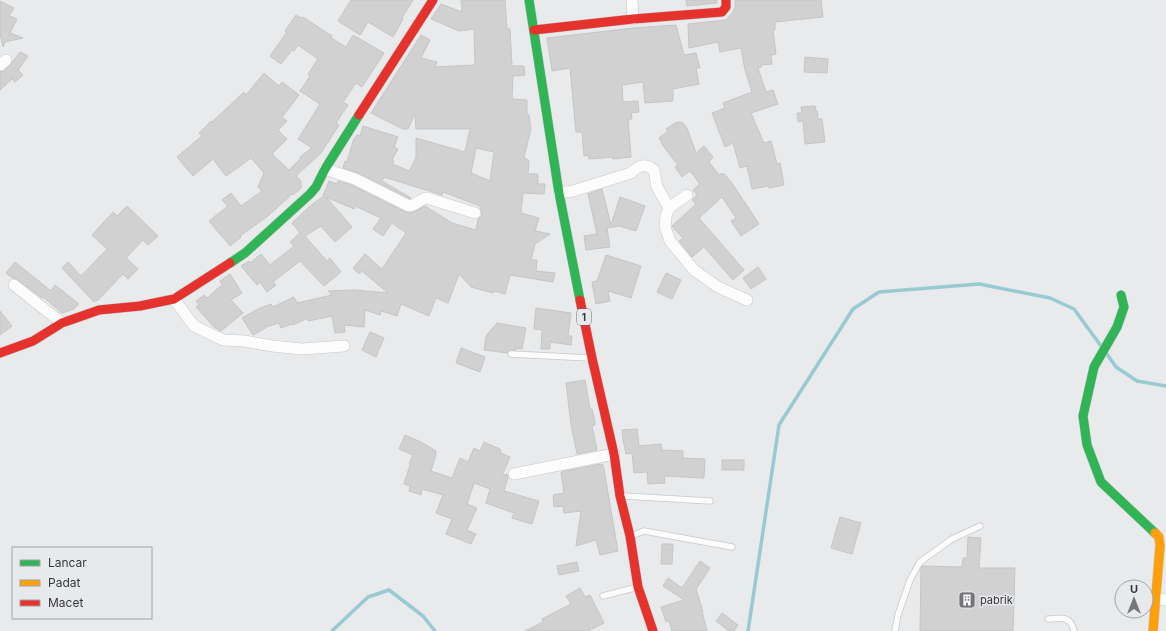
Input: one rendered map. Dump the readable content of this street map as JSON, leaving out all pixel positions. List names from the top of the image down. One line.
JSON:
{"streets":{"main road":["1"]},"places":{"building":["pabrik"]},"legend":["Lancar","Padat","Macet"],"north":"top"}
